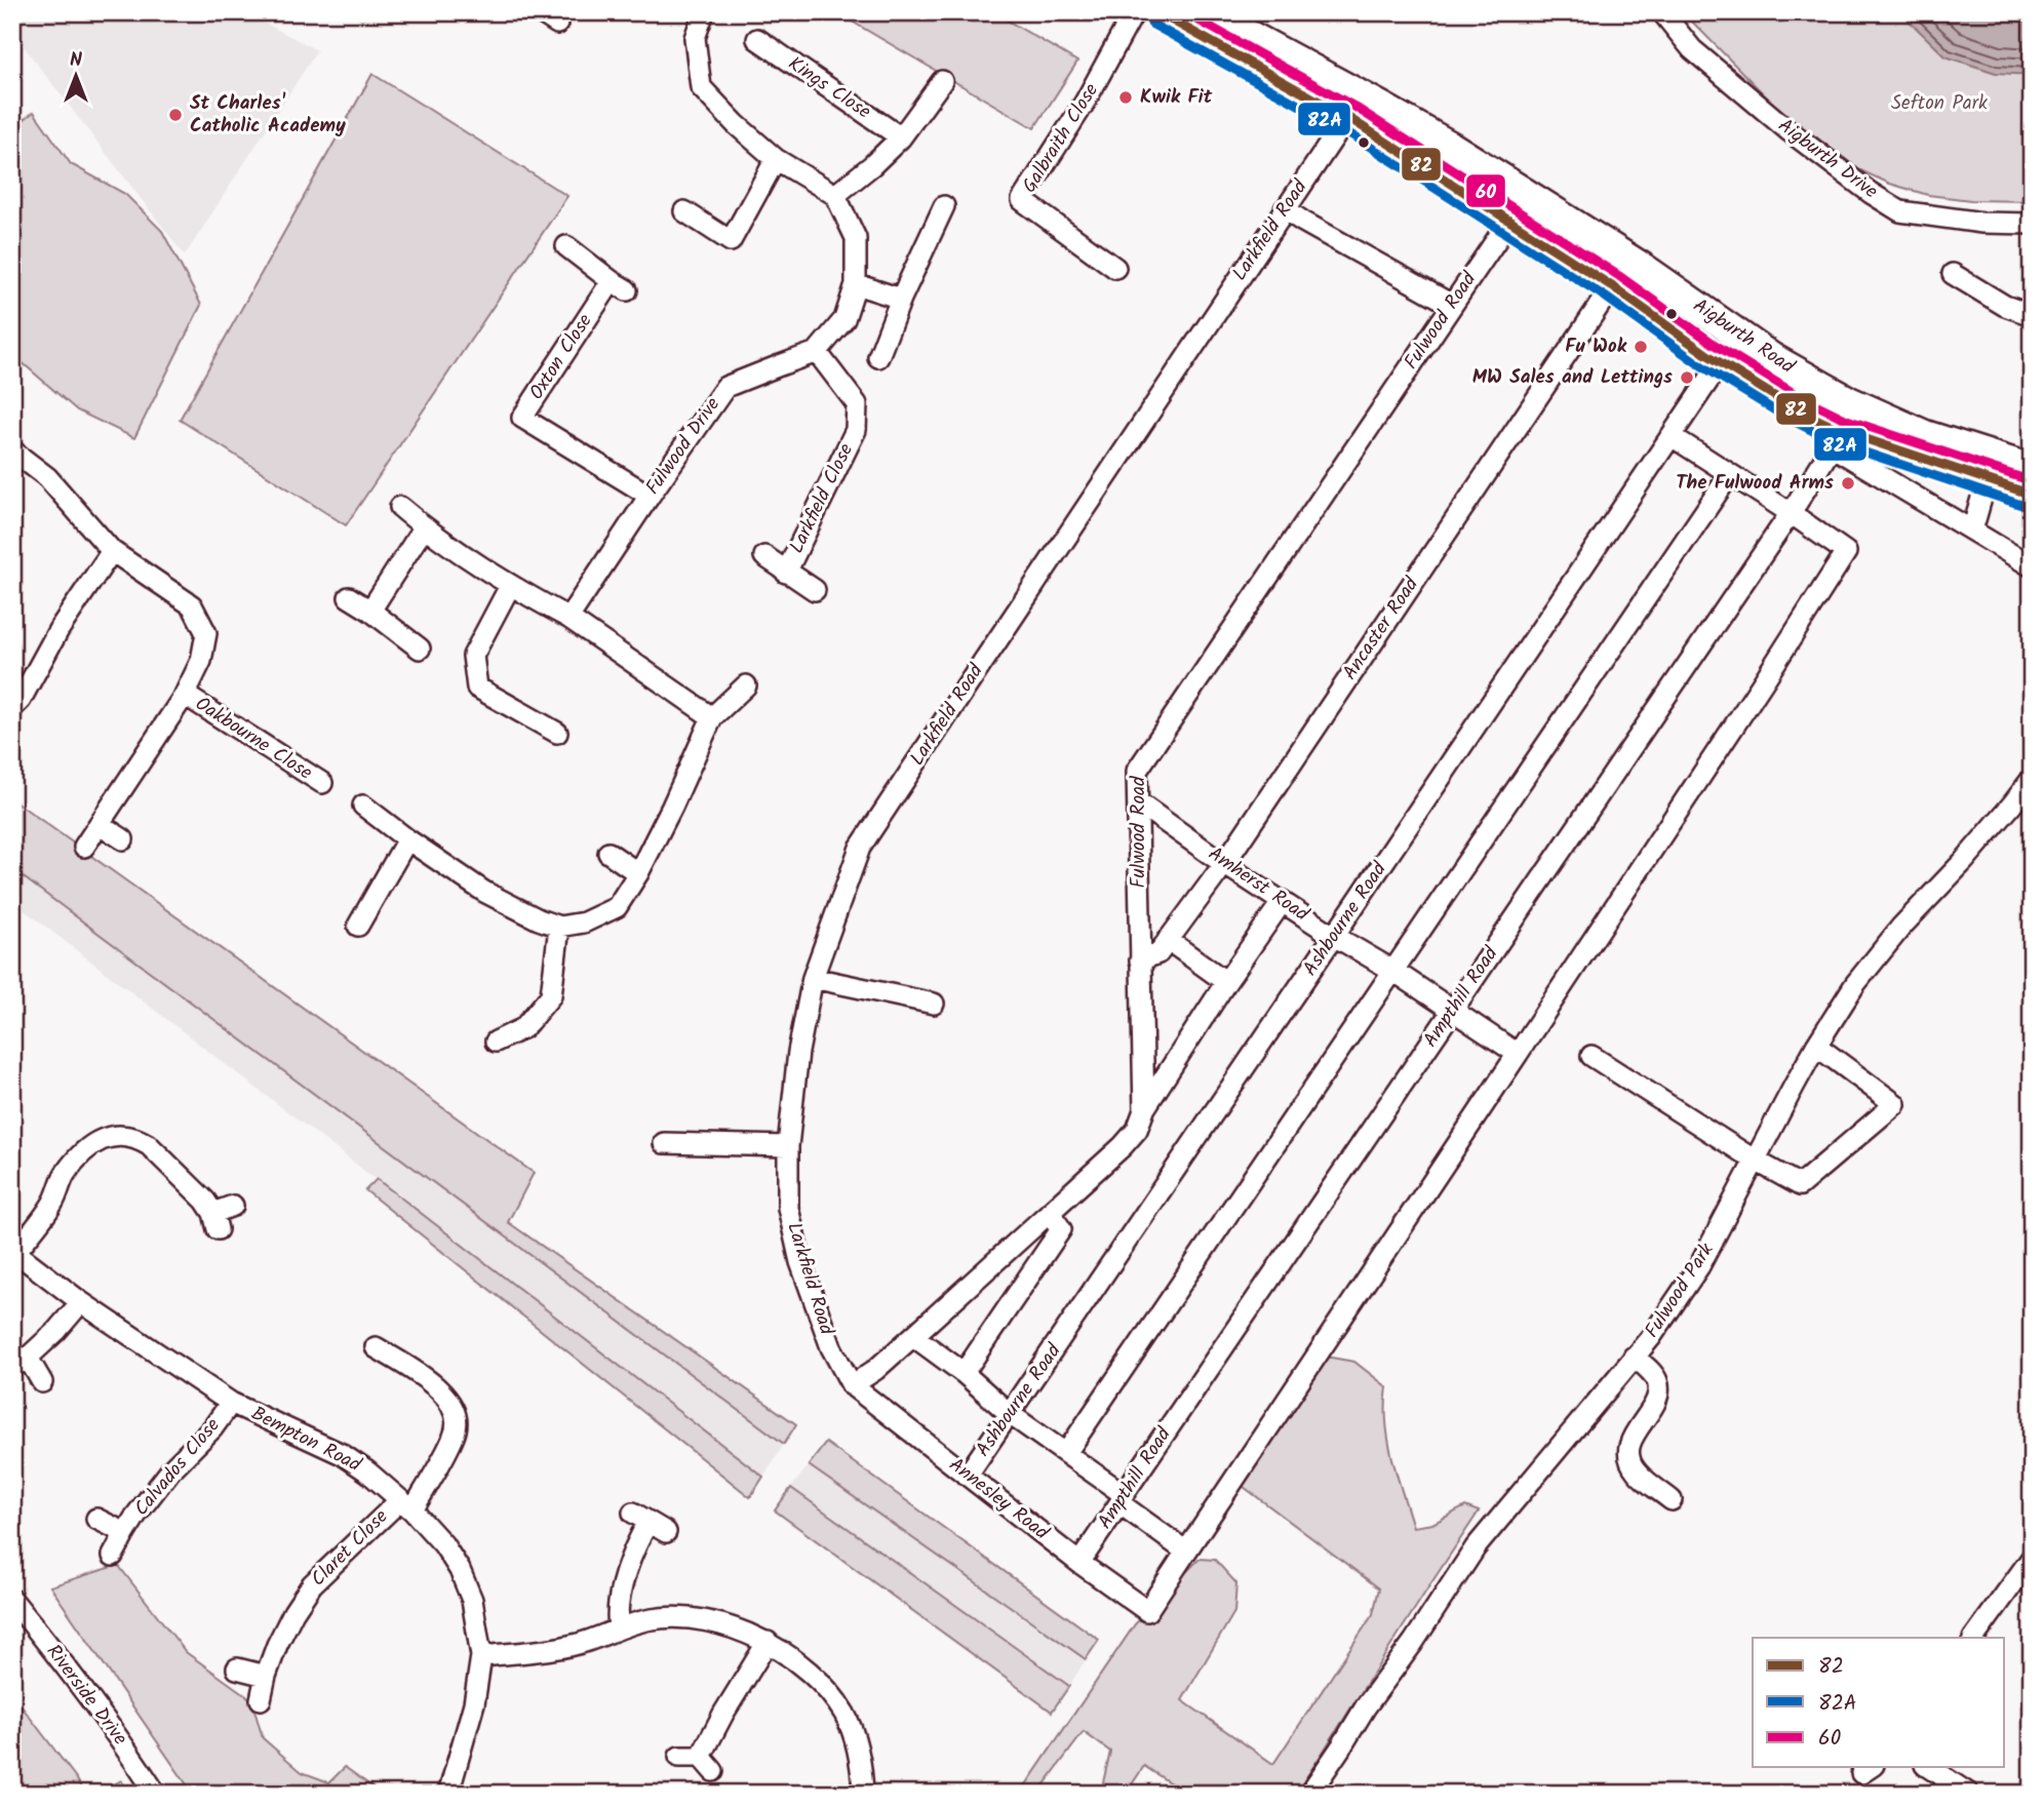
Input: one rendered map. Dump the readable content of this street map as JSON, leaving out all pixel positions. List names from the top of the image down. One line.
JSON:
{"streets":{"highway":["Aigburth Road"],"street":["Kings Close","Galbraith Close","Aigburth Drive","Larkfield Road","Fulwood Road","Oxton Close","Fulwood Drive","Larkfield Close","Ancaster Road","Oakbourne Close","Amherst Road","Ashbourne Road","Ampthill Road","Fulwood Park","Bempton Road","Calvados Close","Annesley Road","Claret Close","Riverside Drive"]},"crossings":[["Larkfield Road","Aigburth Road"],["Larkfield Road","Annesley Road"],["Fulwood Road","Aigburth Road"],["Fulwood Road","Ancaster Road"],["Fulwood Road","Amherst Road"],["Aigburth Road","Ancaster Road"],["Aigburth Road","Ashbourne Road"],["Aigburth Road","Ampthill Road"],["Oxton Close","Fulwood Drive"],["Fulwood Drive","Larkfield Close"],["Ancaster Road","Amherst Road"],["Amherst Road","Ashbourne Road"],["Amherst Road","Ampthill Road"],["Ashbourne Road","Annesley Road"],["Ampthill Road","Annesley Road"],["Bempton Road","Calvados Close"],["Bempton Road","Claret Close"]],"parks":["Sefton Park"],"places":["Kwik Fit","St Charles' Catholic Academy","Fu Wok","MW Sales and Lettings","The Fulwood Arms"],"lines":["transit line 82","transit line 60","transit line 82A"],"legend":["82","82A","60"],"north":"top"}
